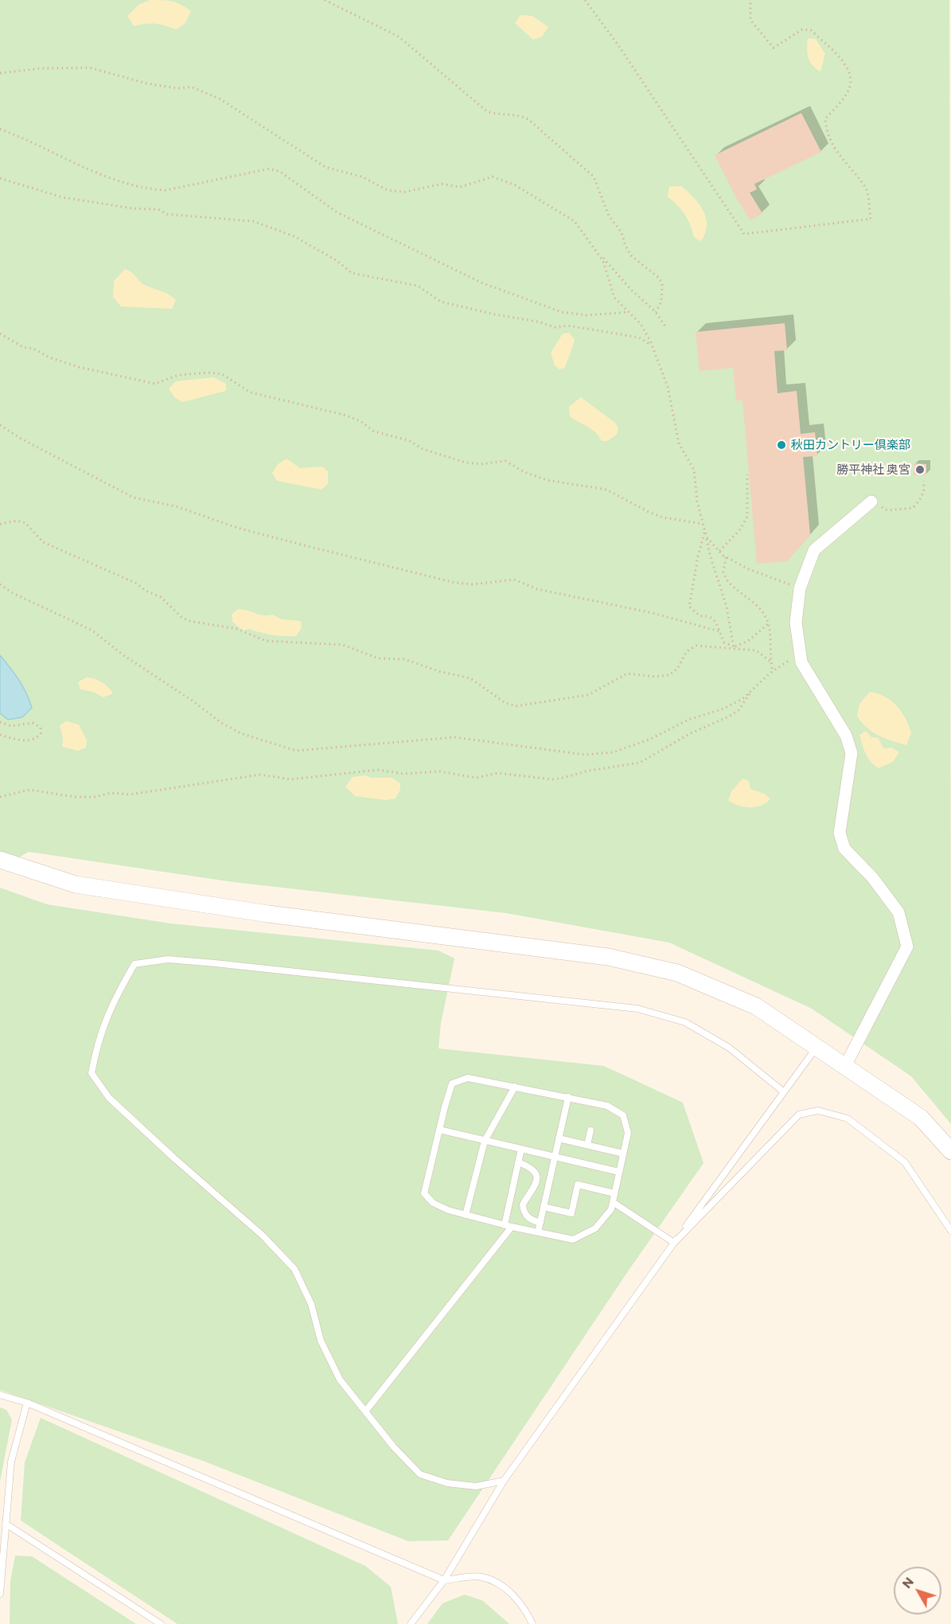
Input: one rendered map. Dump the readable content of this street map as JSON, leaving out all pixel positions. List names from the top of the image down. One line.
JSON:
{"places":["秋田カントリー倶楽部","勝平神社 奥宮"],"north":"top left"}
